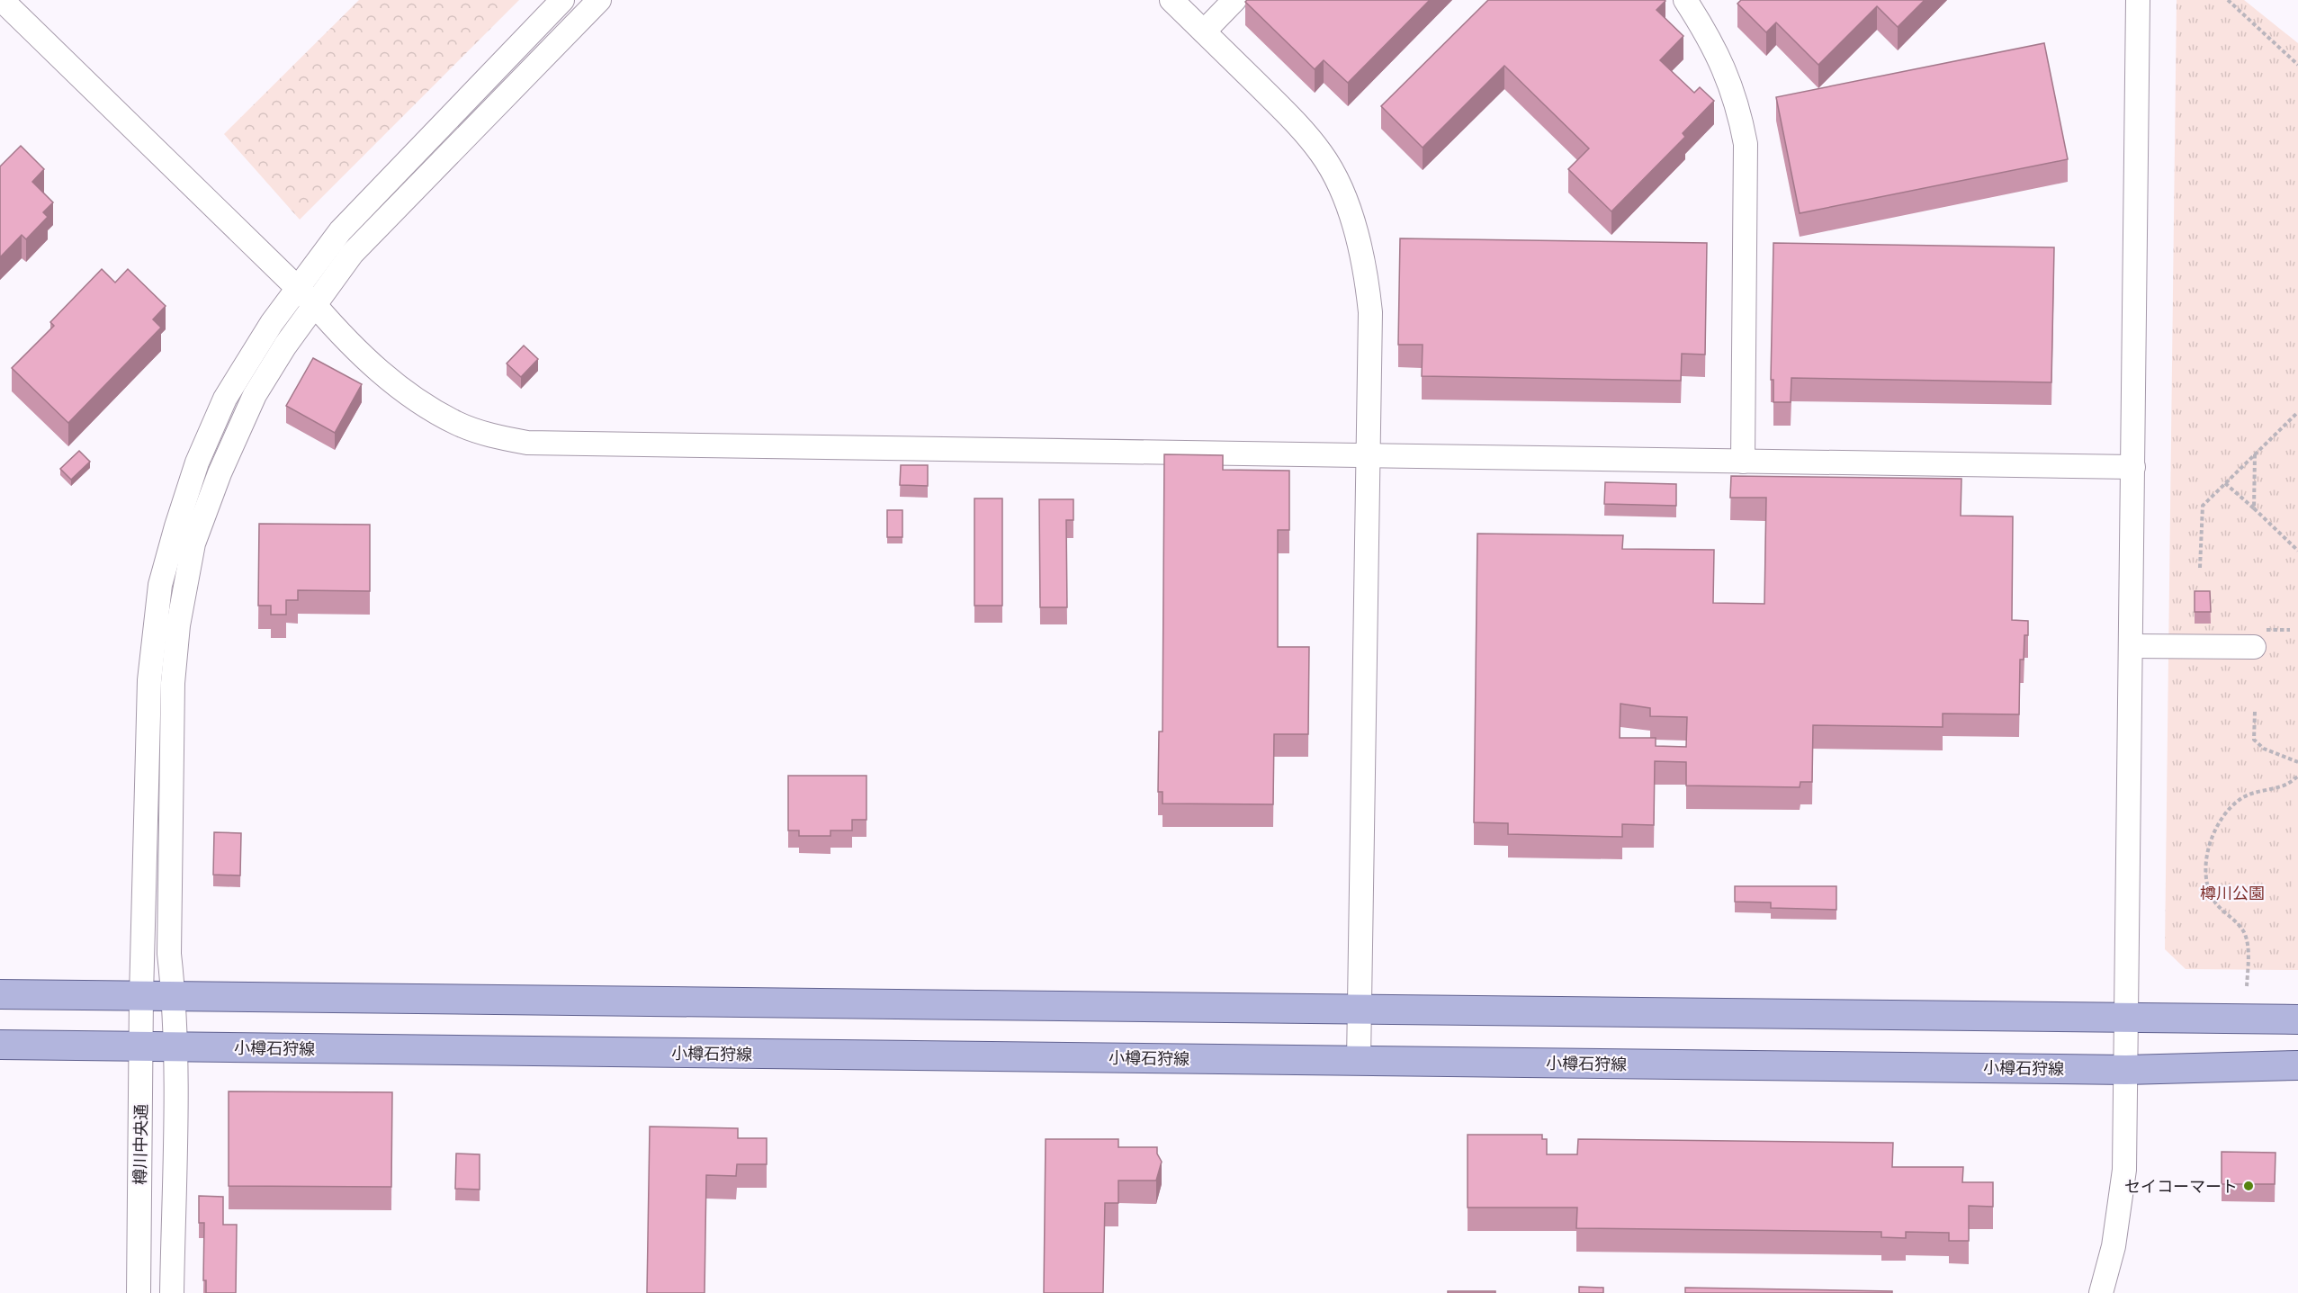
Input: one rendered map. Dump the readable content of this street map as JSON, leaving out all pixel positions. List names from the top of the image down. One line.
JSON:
{"streets":{"main road":["小樽石狩線"],"street":["樽川中央通"]},"crossings":[["小樽石狩線","樽川中央通"]],"parks":["樽川公園"],"places":["セイコーマート"]}
